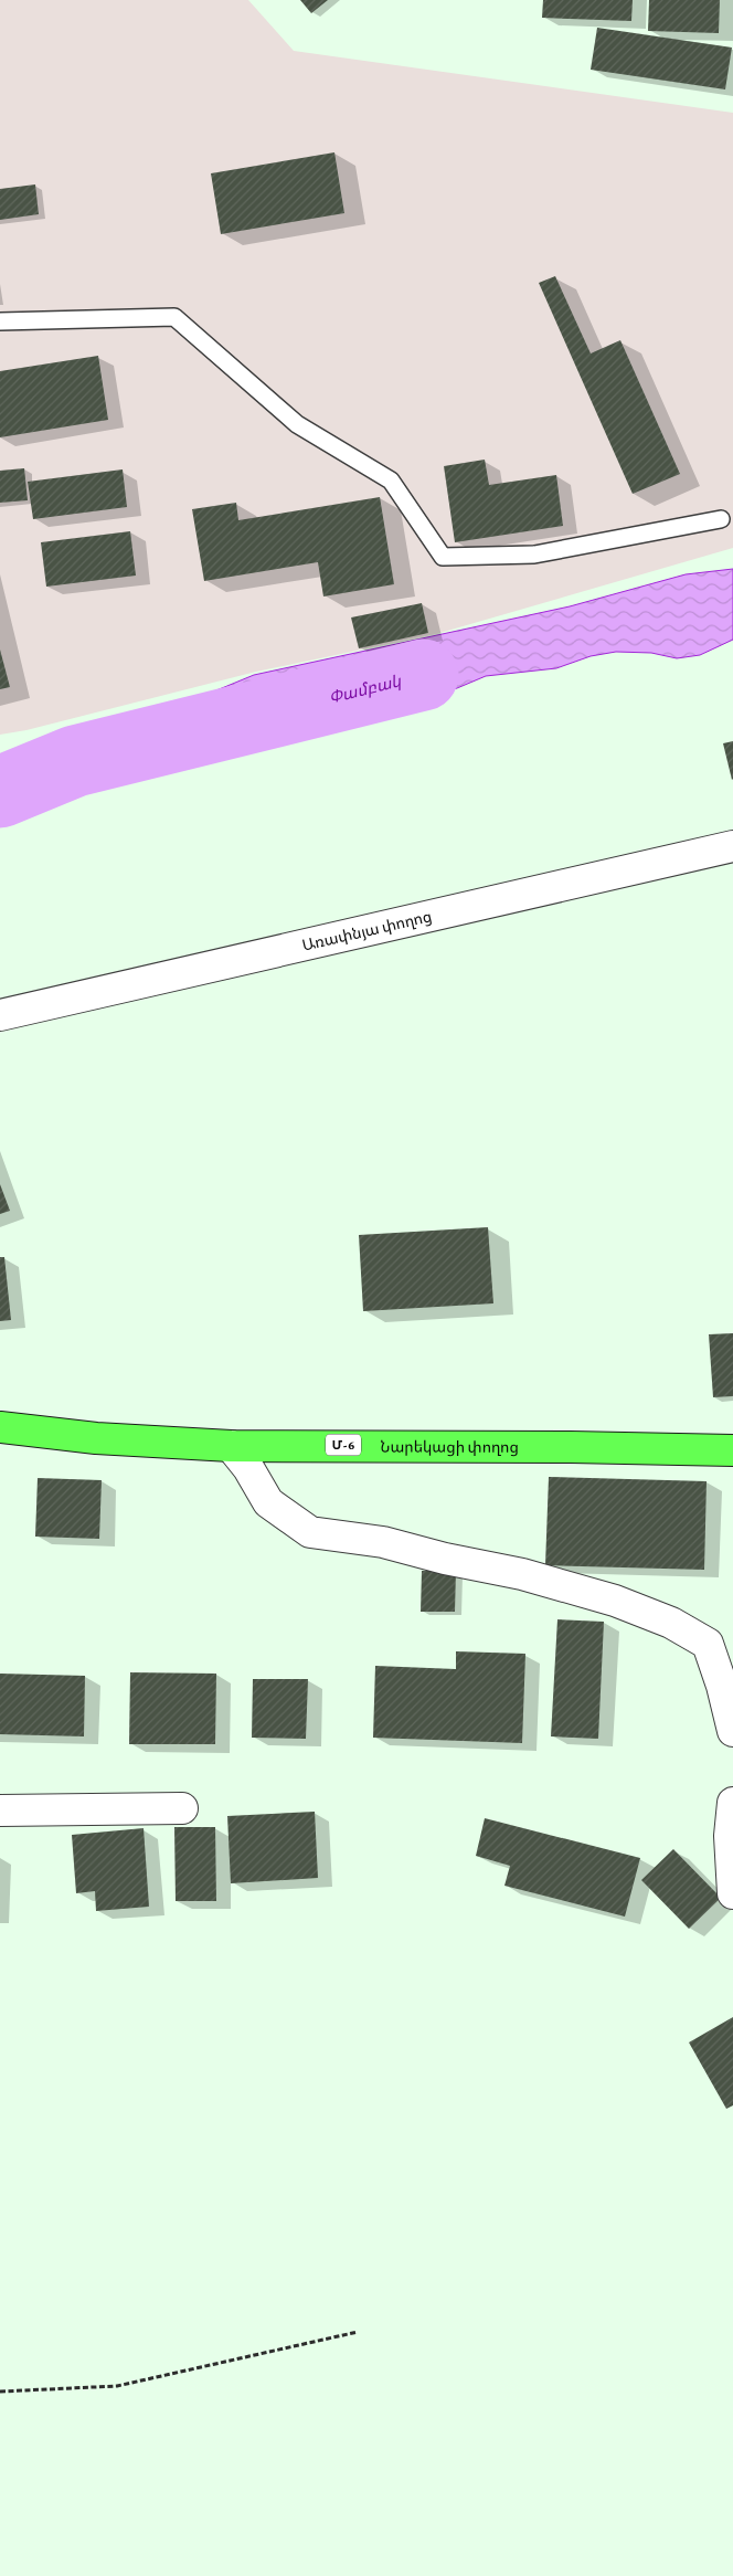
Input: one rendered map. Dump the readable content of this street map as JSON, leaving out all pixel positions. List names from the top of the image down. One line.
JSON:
{"streets":{"highway":["Մ-6","Նարեկացի փողոց"],"street":["Առափնյա փողոց"]},"water":["Փամբակ"]}
